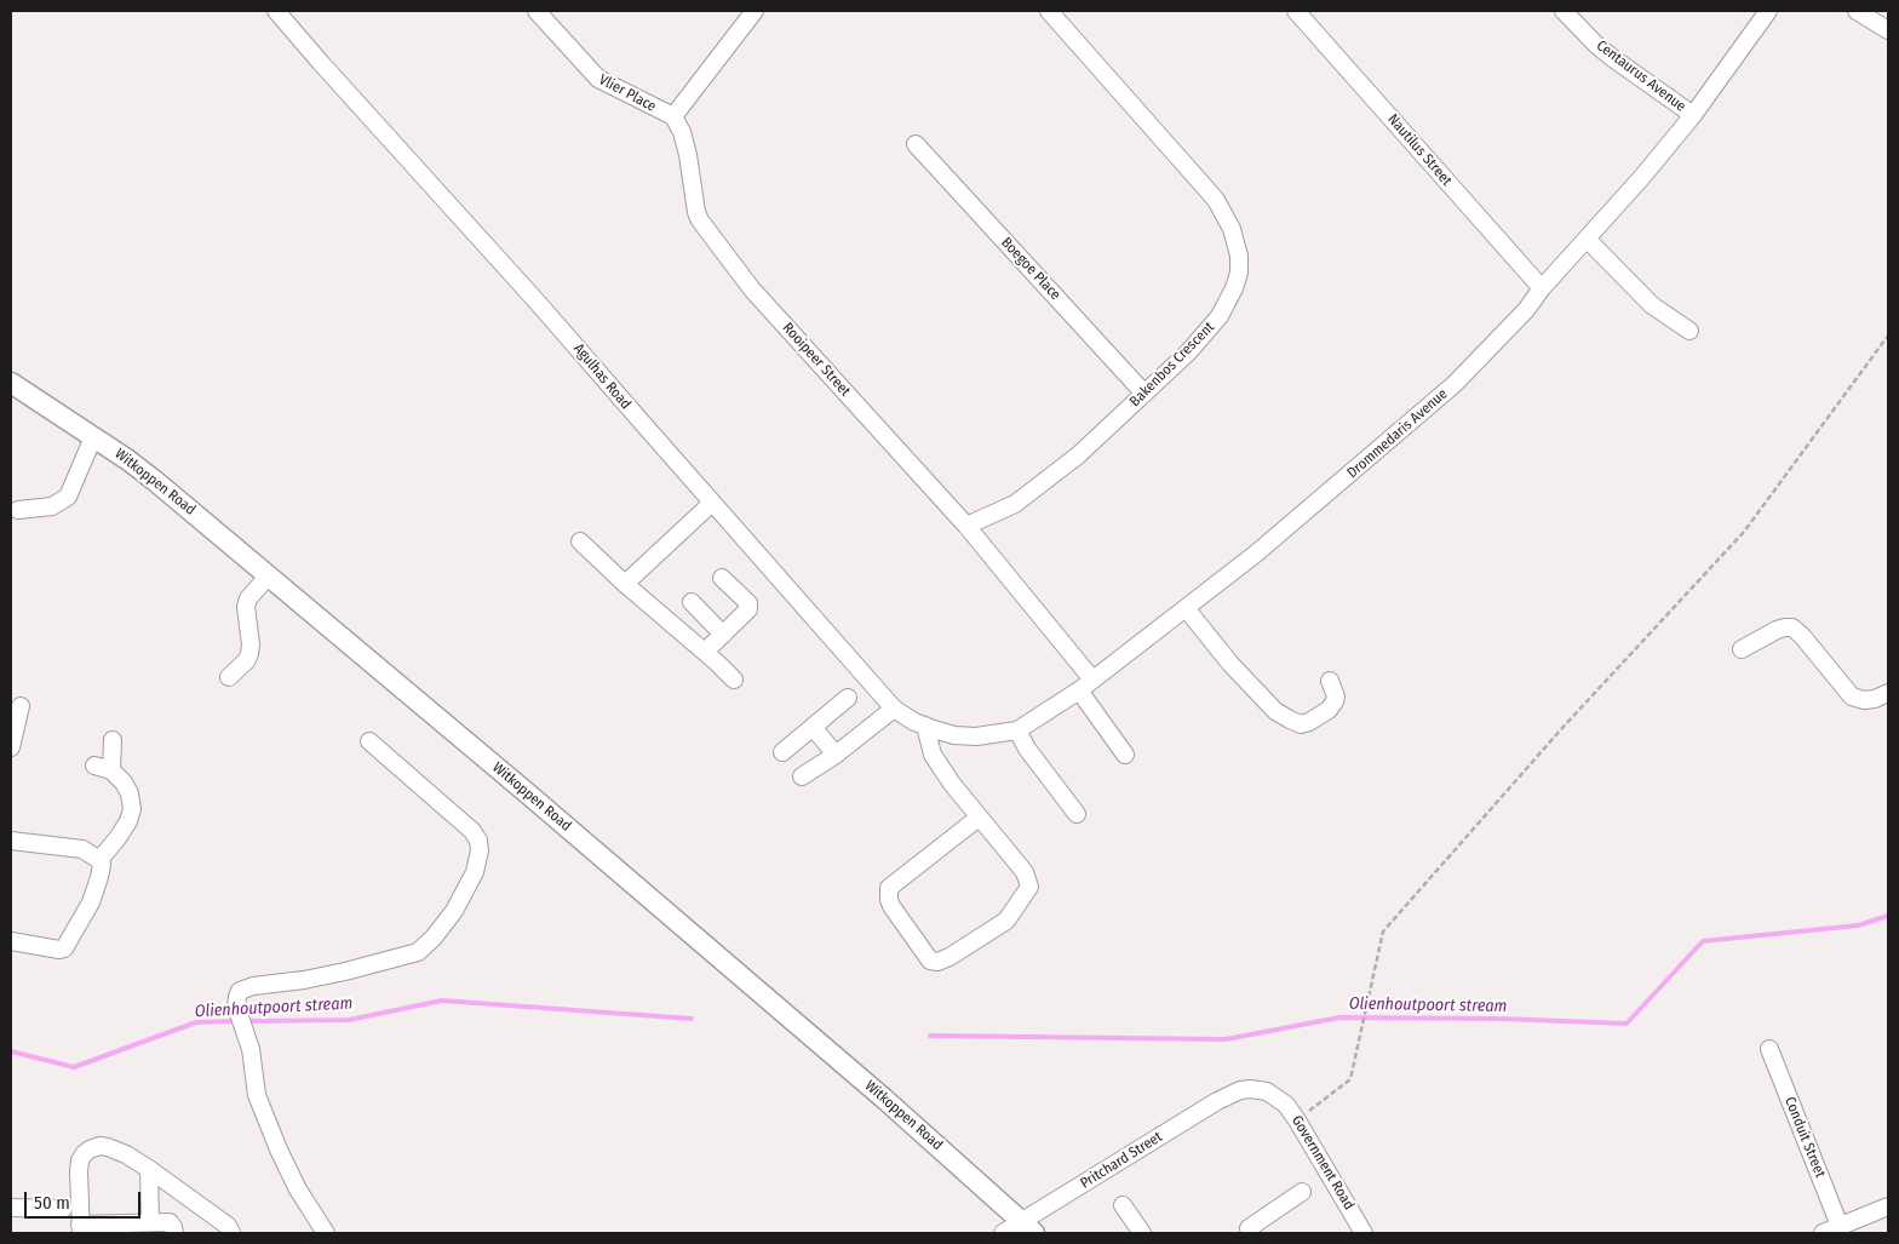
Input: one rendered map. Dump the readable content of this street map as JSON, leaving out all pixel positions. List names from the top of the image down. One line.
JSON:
{"streets":{"main road":["Witkoppen Road"],"street":["Centaurus Avenue","Vlier Place","Nautilus Street","Boegoe Place","Rooipeer Street","Bakenbos Crescent","Agulhas Road","Drommedaris Avenue","Conduit Street","Pritchard Street","Government Road"]},"crossings":[["Centaurus Avenue","Drommedaris Avenue"],["Vlier Place","Rooipeer Street"],["Nautilus Street","Drommedaris Avenue"],["Boegoe Place","Bakenbos Crescent"],["Rooipeer Street","Bakenbos Crescent"],["Rooipeer Street","Drommedaris Avenue"],["Agulhas Road","Drommedaris Avenue"],["Witkoppen Road","Pritchard Street"],["Pritchard Street","Government Road"]],"water":["Olienhoutpoort stream"],"scale_bar":"50 m"}
